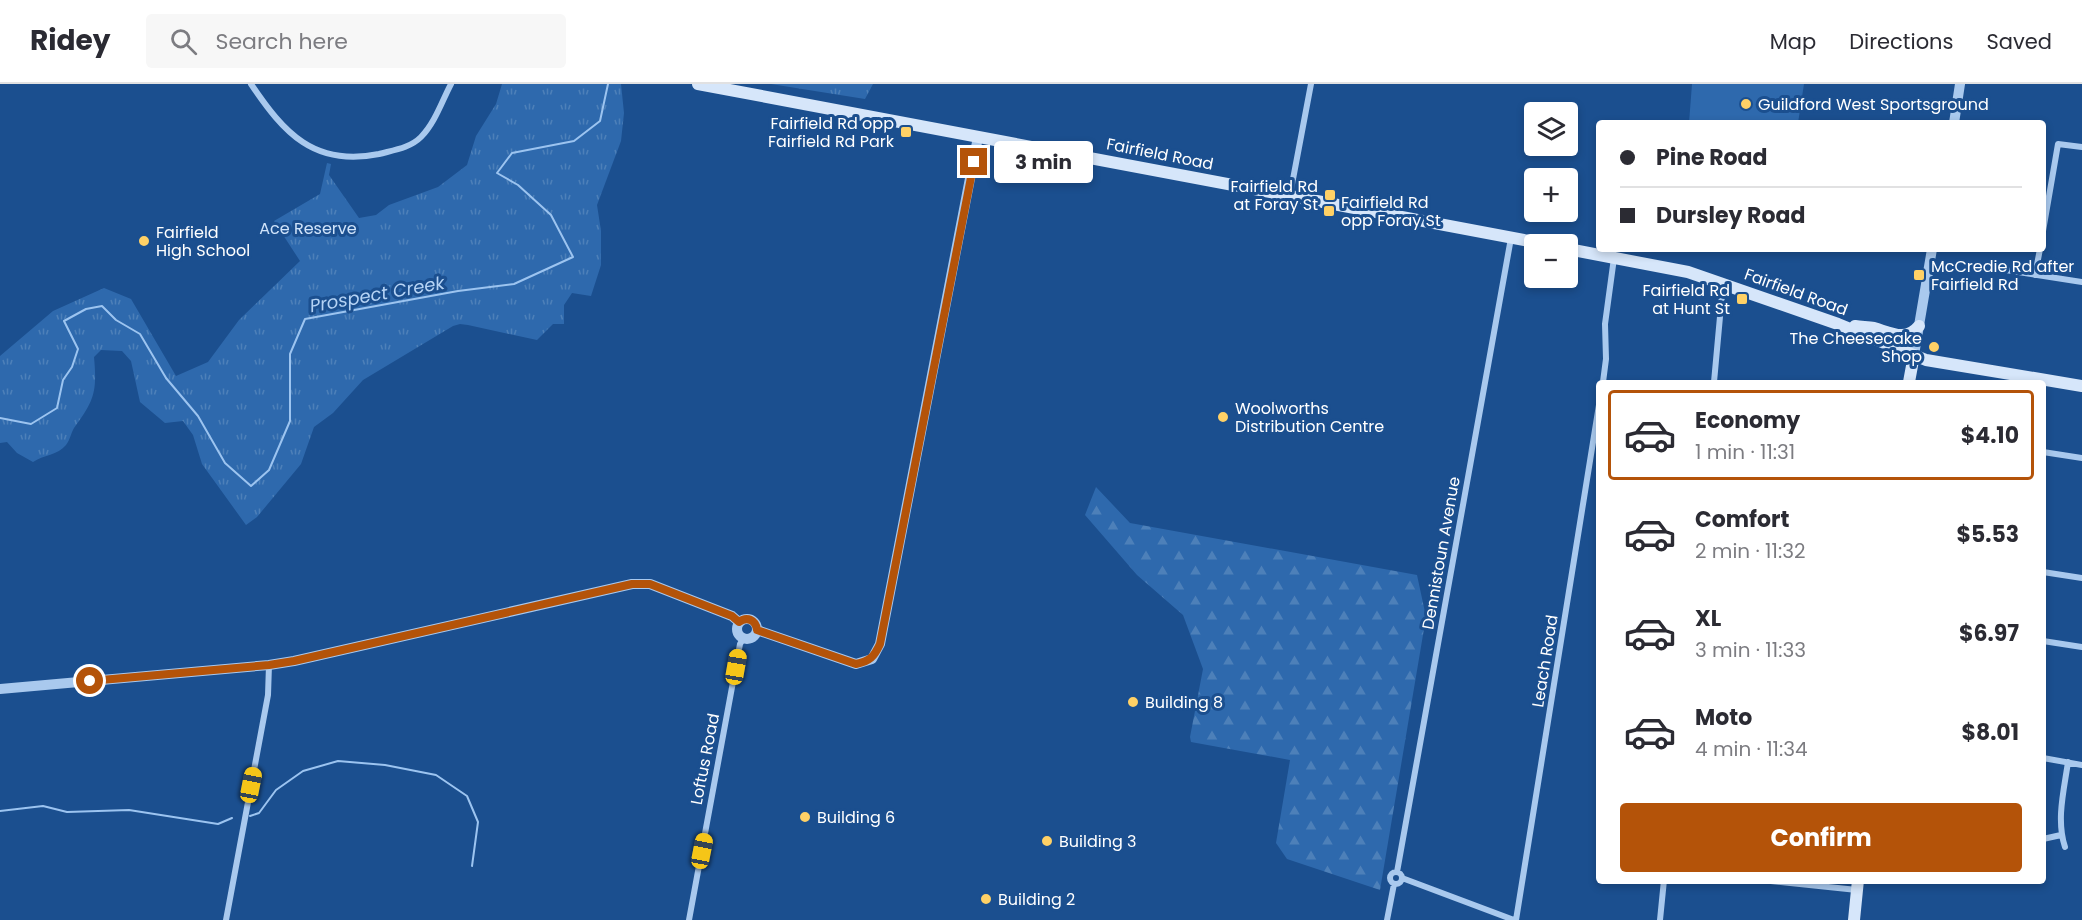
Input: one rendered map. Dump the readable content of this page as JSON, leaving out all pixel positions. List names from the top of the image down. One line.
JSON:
{"streets":{"main road":["Fairfield Road"],"street":["Dennistoun Avenue","Leach Road","Loftus Road"]},"crossings":[["Fairfield Road","Dennistoun Avenue"]],"water":["Prospect Creek"],"parks":["Ace Reserve"],"places":{"other":["Guildford West Sportsground","Fairfield High School","The Cheesecake Shop","Woolworths Distribution Centre","Building 8","Building 6","Building 3","Building 2"],"transit":["Fairfield Rd opp Fairfield Rd Park","Fairfield Rd at Foray St","Fairfield Rd opp Foray St","McCredie Rd after Fairfield Rd","Fairfield Rd at Hunt St"]},"page":{"header":"Ridey","search":"Search here","nav":["Map","Directions","Saved"],"map_buttons":["+","−"],"banner":["Pine Road","Dursley Road"],"bubble":"3 min","list":[{"name":"Economy","note":"1 min · 11:31","value":"$4.10"},{"name":"Comfort","note":"2 min · 11:32","value":"$5.53"},{"name":"XL","note":"3 min · 11:33","value":"$6.97"},{"name":"Moto","note":"4 min · 11:34","value":"$8.01"}],"buttons":"Confirm"}}
